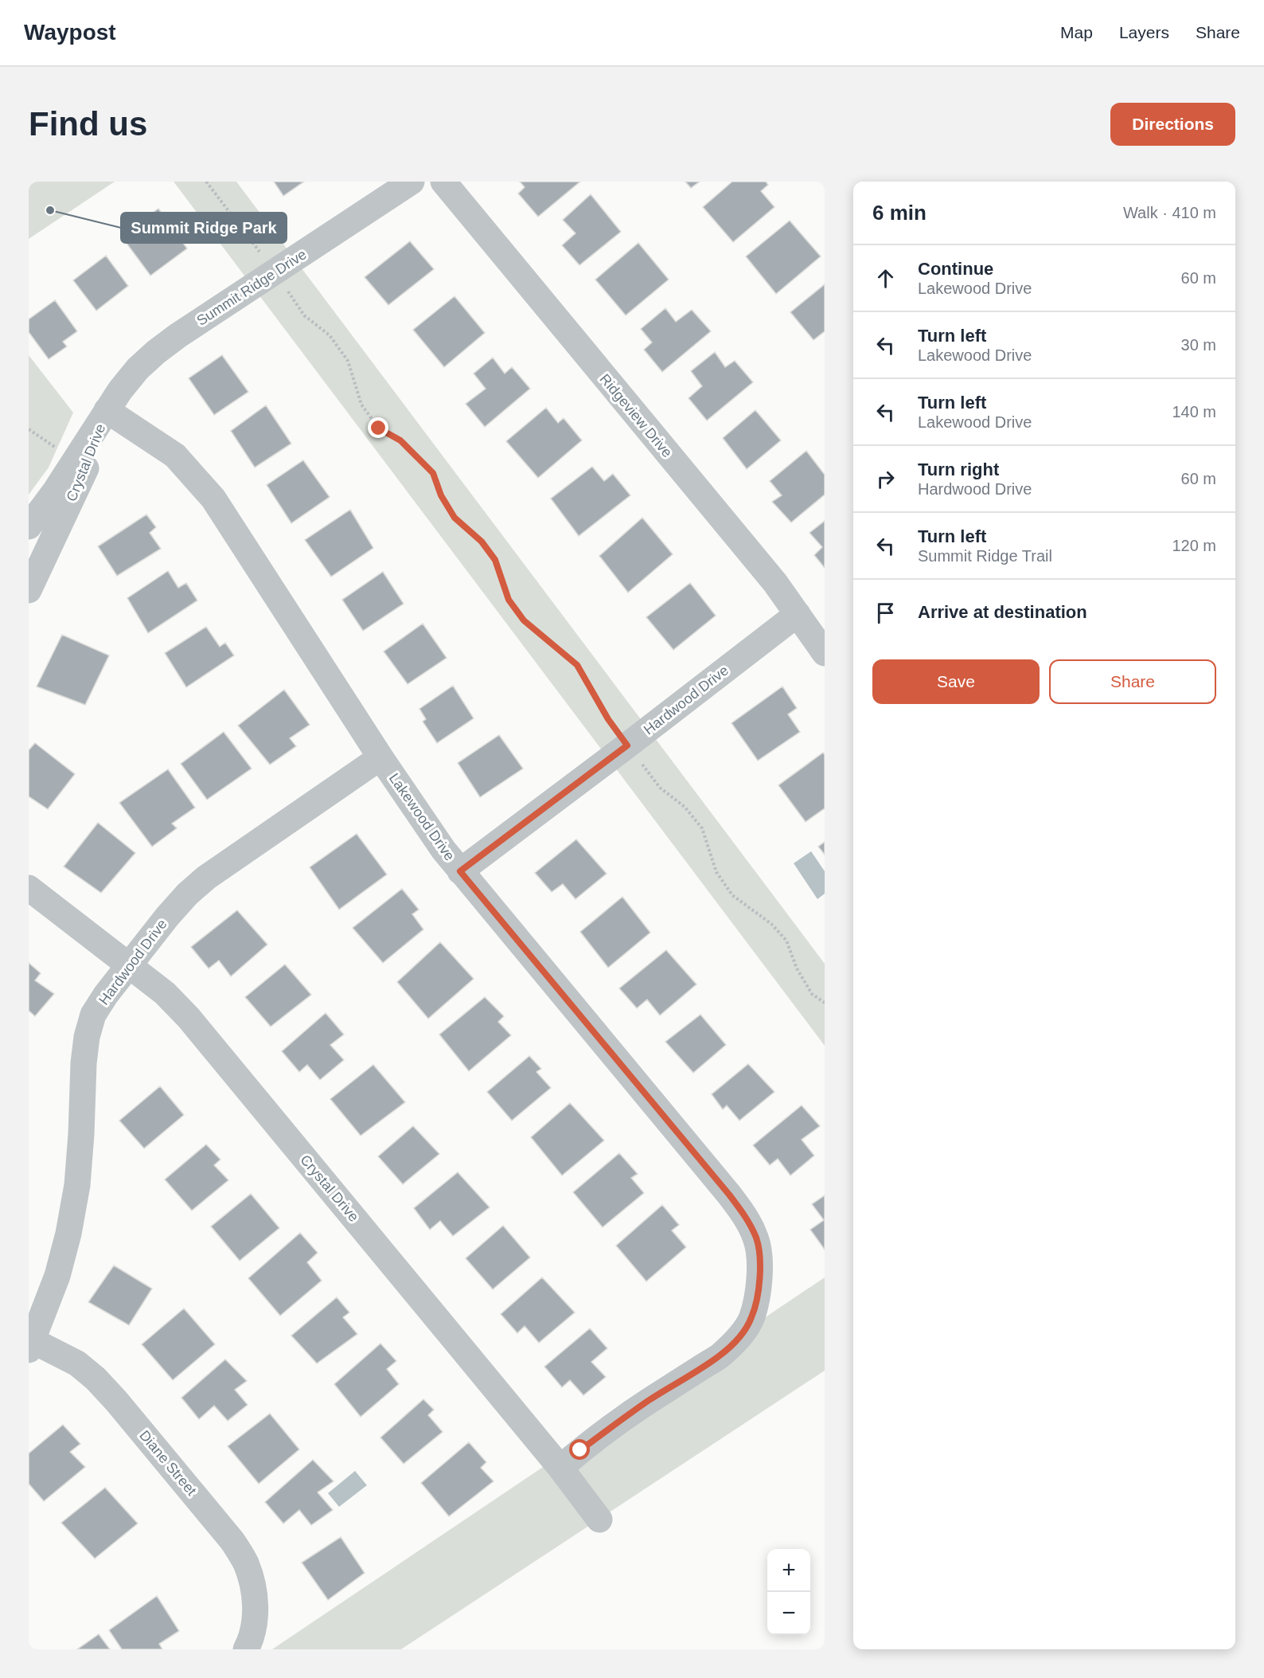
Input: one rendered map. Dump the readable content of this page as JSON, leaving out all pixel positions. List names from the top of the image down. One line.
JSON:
{"streets":{"street":["Summit Ridge Drive","Ridgeview Drive","Crystal Drive","Hardwood Drive","Lakewood Drive","Diane Street"]},"crossings":[["Summit Ridge Drive","Crystal Drive"],["Summit Ridge Drive","Lakewood Drive"],["Ridgeview Drive","Hardwood Drive"],["Crystal Drive","Hardwood Drive"],["Crystal Drive","Lakewood Drive"],["Hardwood Drive","Lakewood Drive"],["Hardwood Drive","Diane Street"]],"places":["Summit Ridge Park"],"page":{"header":"Waypost","nav":["Map","Layers","Share"],"buttons":["Directions",["Save","Share"]],"title":"Find us","heading":["6 min","Walk · 410 m"],"list":[["Continue","Lakewood Drive","60 m"],["Turn left","Lakewood Drive","30 m"],["Turn left","Lakewood Drive","140 m"],["Turn right","Hardwood Drive","60 m"],["Turn left","Summit Ridge Trail","120 m"],"Arrive at destination"],"map_buttons":["+","−"]}}
